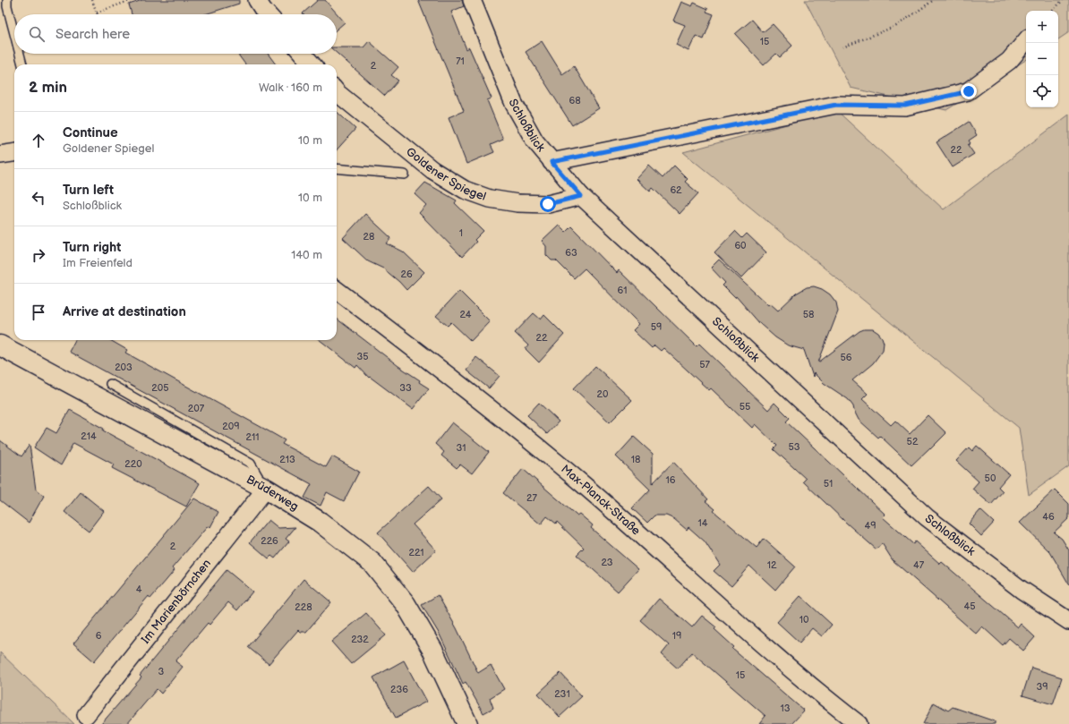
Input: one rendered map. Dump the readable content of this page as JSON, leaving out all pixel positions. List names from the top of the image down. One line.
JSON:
{"streets":{"street":["Schloßblick","Goldener Spiegel","Brüderweg","Max-Planck-Straße","Im Marienbörnchen"]},"crossings":[["Schloßblick","Goldener Spiegel"],["Brüderweg","Im Marienbörnchen"]],"house_numbers":["15","71","2","68","22","62","1","28","60","63","26","61","24","58","59","22","35","56","57","203","205","33","20","55","207","209","214","211","52","53","31","213","18","220","50","16","51","27","46","14","49","226","2","221","23","12","47","4","45","228","10","6","19","232","3","15","39","236","231","13"],"page":{"map_buttons":["+","−"],"search":"Search here","heading":["2 min","Walk · 160 m"],"list":[["Continue","Goldener Spiegel","10 m"],["Turn left","Schloßblick","10 m"],["Turn right","Im Freienfeld","140 m"],"Arrive at destination"]}}
